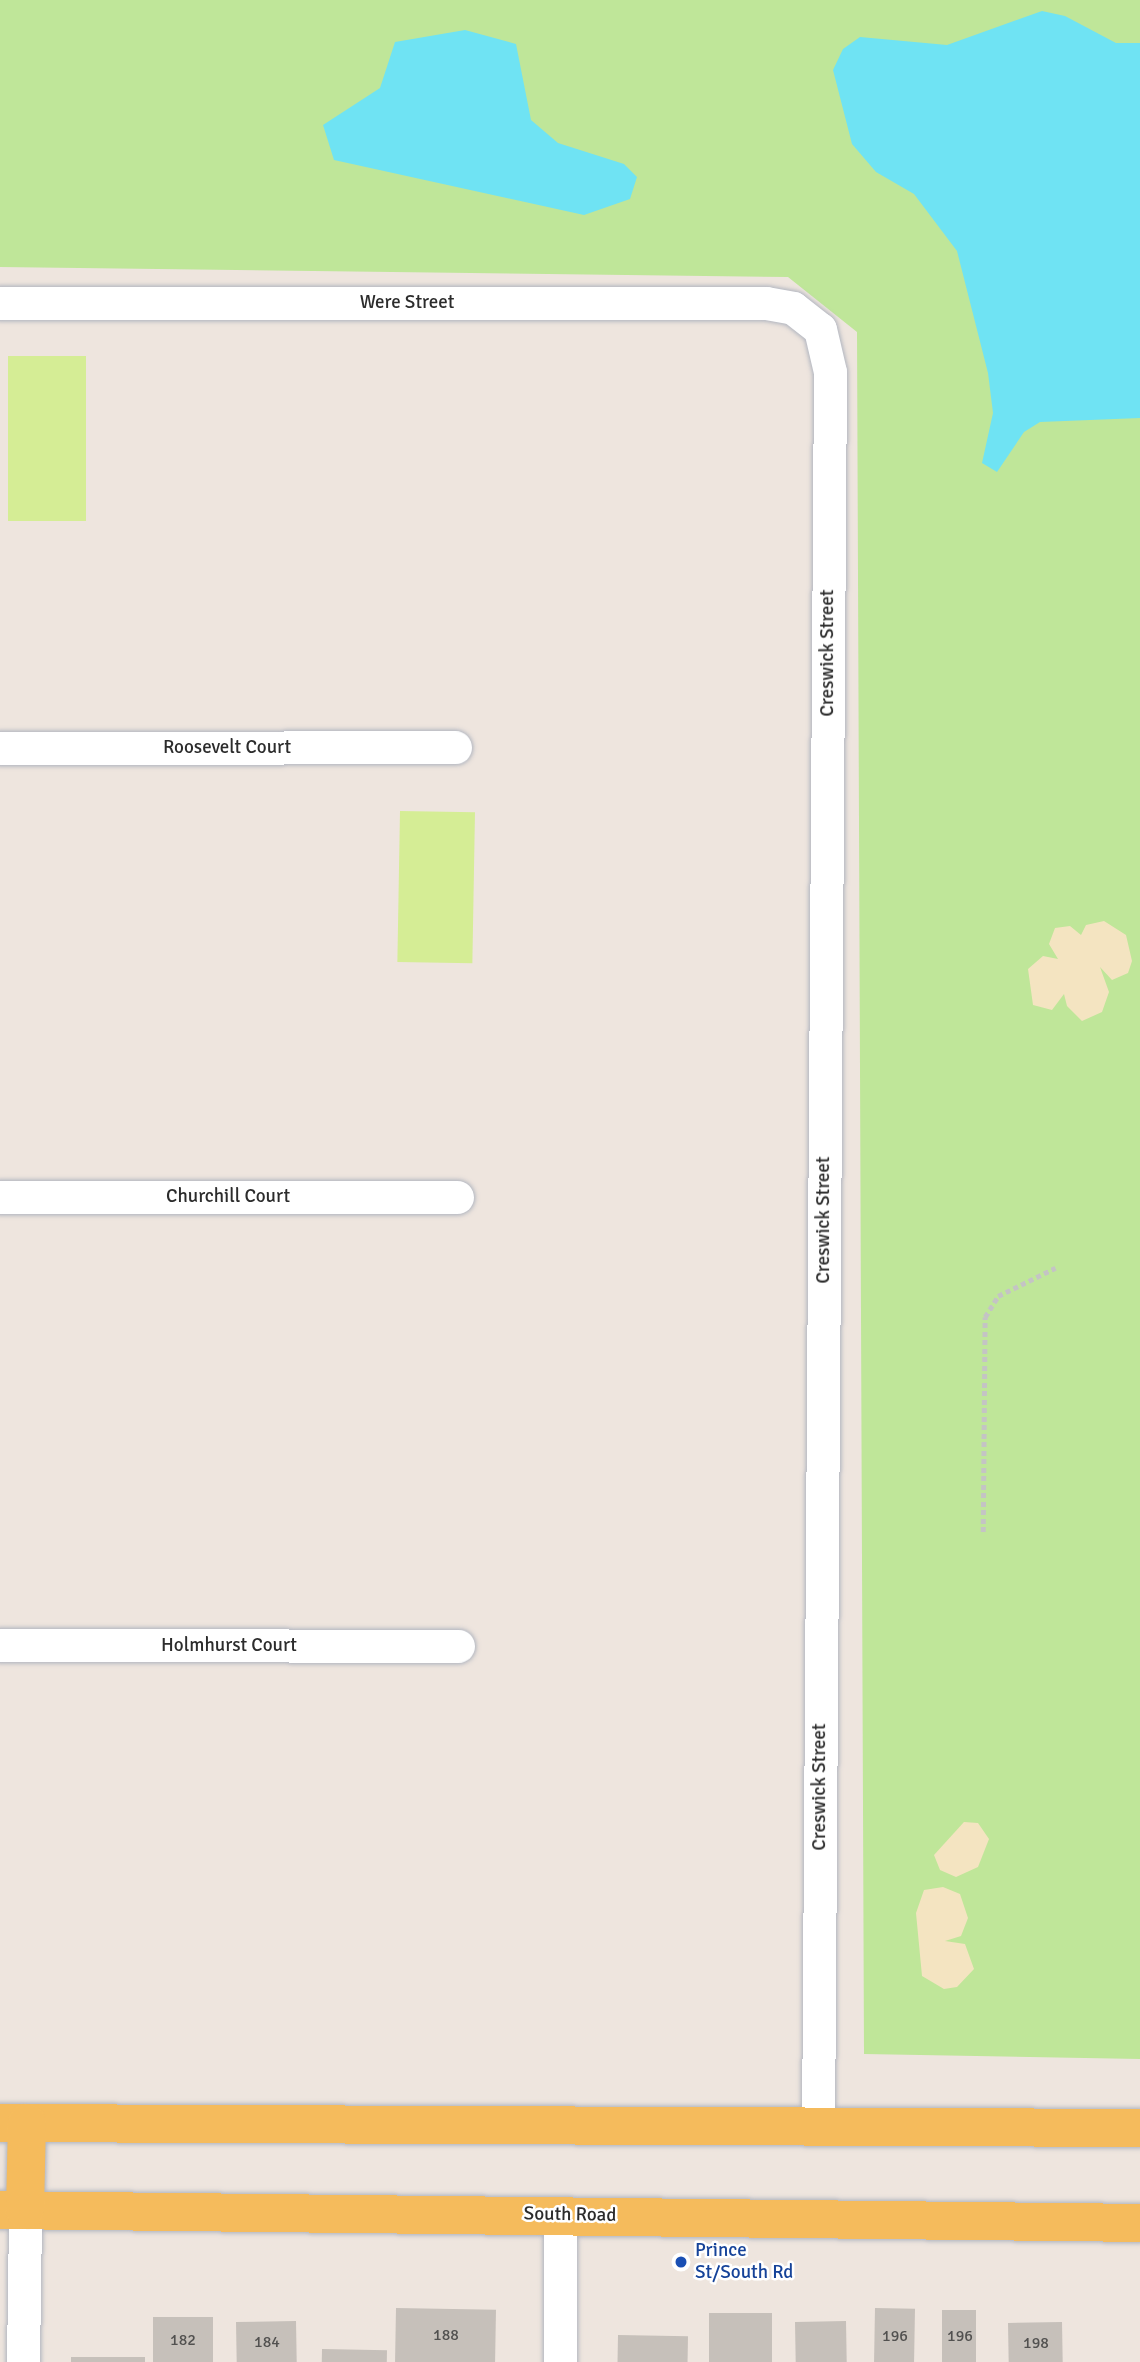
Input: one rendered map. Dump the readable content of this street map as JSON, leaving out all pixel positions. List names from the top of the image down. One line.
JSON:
{"streets":{"main road":["South Road"],"street":["Were Street","Creswick Street","Roosevelt Court","Churchill Court","Holmhurst Court"]},"crossings":[["Were Street","Creswick Street"]],"places":["Prince St/South Rd"],"house_numbers":["188","196","196","182","184","198"]}
